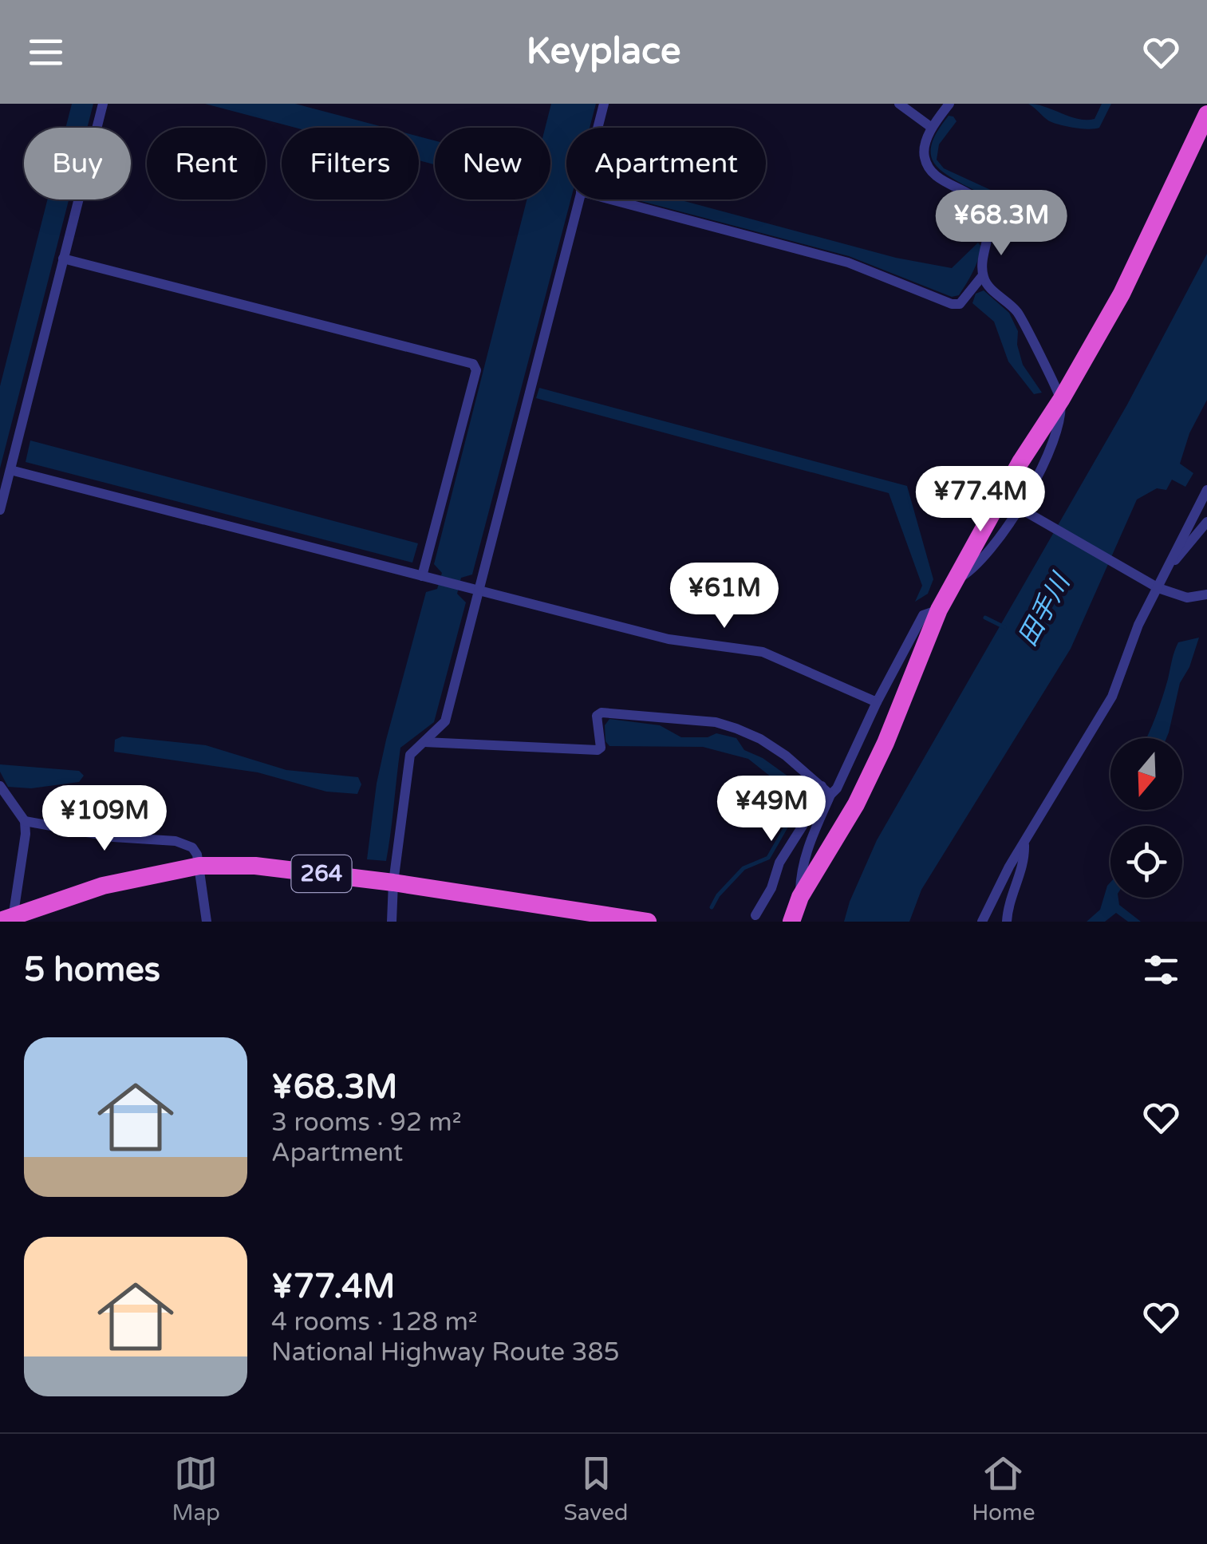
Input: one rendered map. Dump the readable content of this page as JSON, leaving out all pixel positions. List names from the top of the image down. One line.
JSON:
{"streets":{"highway":["264"]},"water":["田手川"],"north":"bottom","page":{"header":"Keyplace","chip":["Buy","Rent","Filters","New","Apartment"],"price":["¥68.3M","¥77.4M","¥61M","¥49M","¥109M"],"heading":"5 homes","list":[{"name":"¥68.3M","note":"3 rooms · 92 m² · Apartment"},{"name":"¥77.4M","note":"4 rooms · 128 m² · National Highway Route 385"}],"tabs":["Map","Saved","Home"]}}
